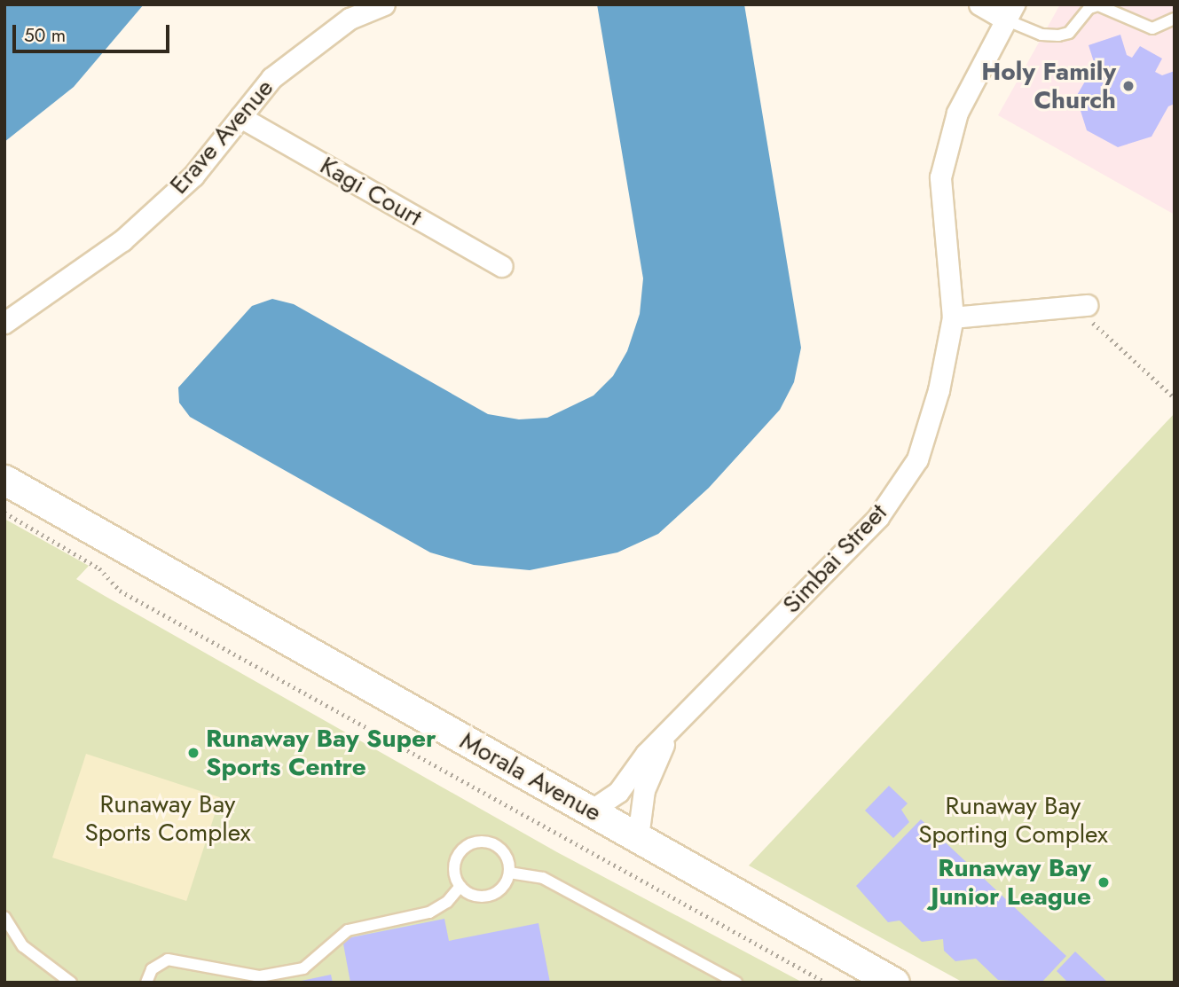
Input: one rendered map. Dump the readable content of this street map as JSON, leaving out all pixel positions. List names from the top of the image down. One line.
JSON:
{"streets":{"street":["Erave Avenue","Kagi Court","Simbai Street","Morala Avenue"]},"crossings":[["Erave Avenue","Kagi Court"],["Simbai Street","Morala Avenue"]],"parks":["Runaway Bay Sports Complex","Runaway Bay Sporting Complex"],"places":["Holy Family Church","Runaway Bay Super Sports Centre","Runaway Bay Junior League"],"scale_bar":"50 m"}
